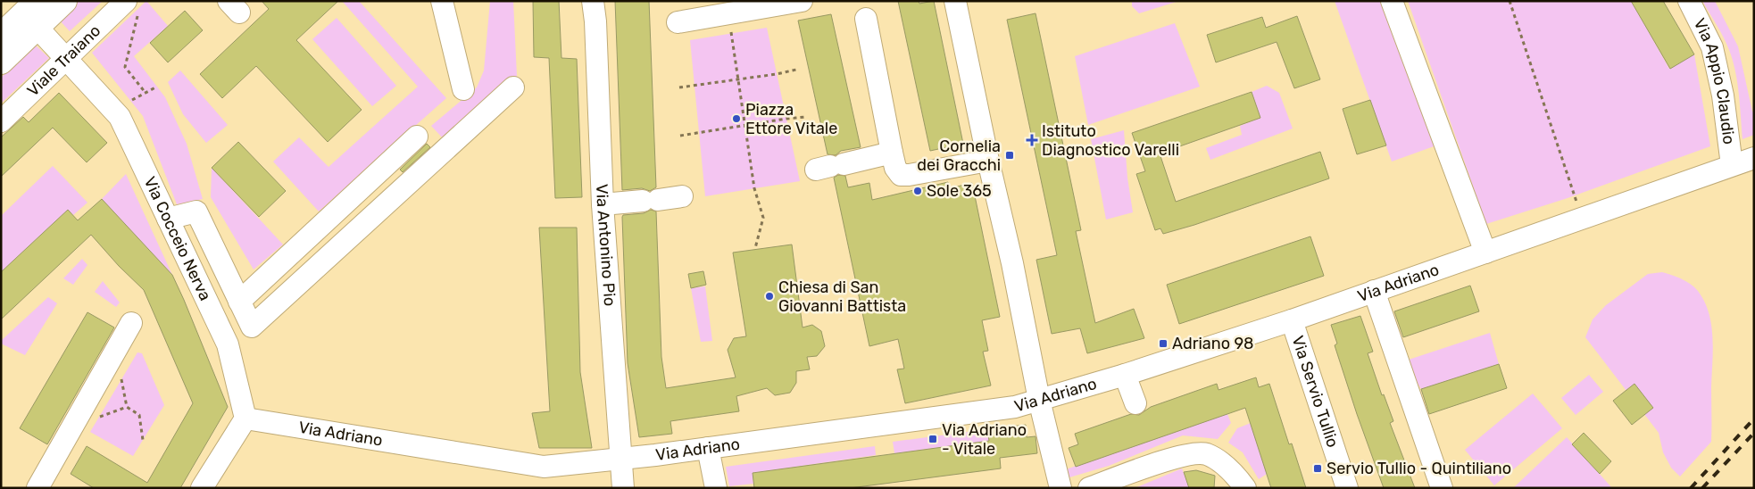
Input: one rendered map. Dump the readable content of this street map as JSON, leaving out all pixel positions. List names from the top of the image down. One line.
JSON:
{"streets":{"street":["Viale Traiano","Via Appio Claudio","Via Cocceio Nerva","Via Antonino Pio","Via Adriano","Via Servio Tullio"]},"crossings":[["Viale Traiano","Via Cocceio Nerva"],["Via Appio Claudio","Via Adriano"],["Via Cocceio Nerva","Via Adriano"],["Via Antonino Pio","Via Adriano"],["Via Adriano","Via Servio Tullio"]],"places":{"other":["Piazza Ettore Vitale","Sole 365","Chiesa di San Giovanni Battista"],"health":["Istituto Diagnostico Varelli"],"transit":["Cornelia dei Gracchi","Adriano 98","Via Adriano - Vitale","Servio Tullio - Quintiliano"]}}
